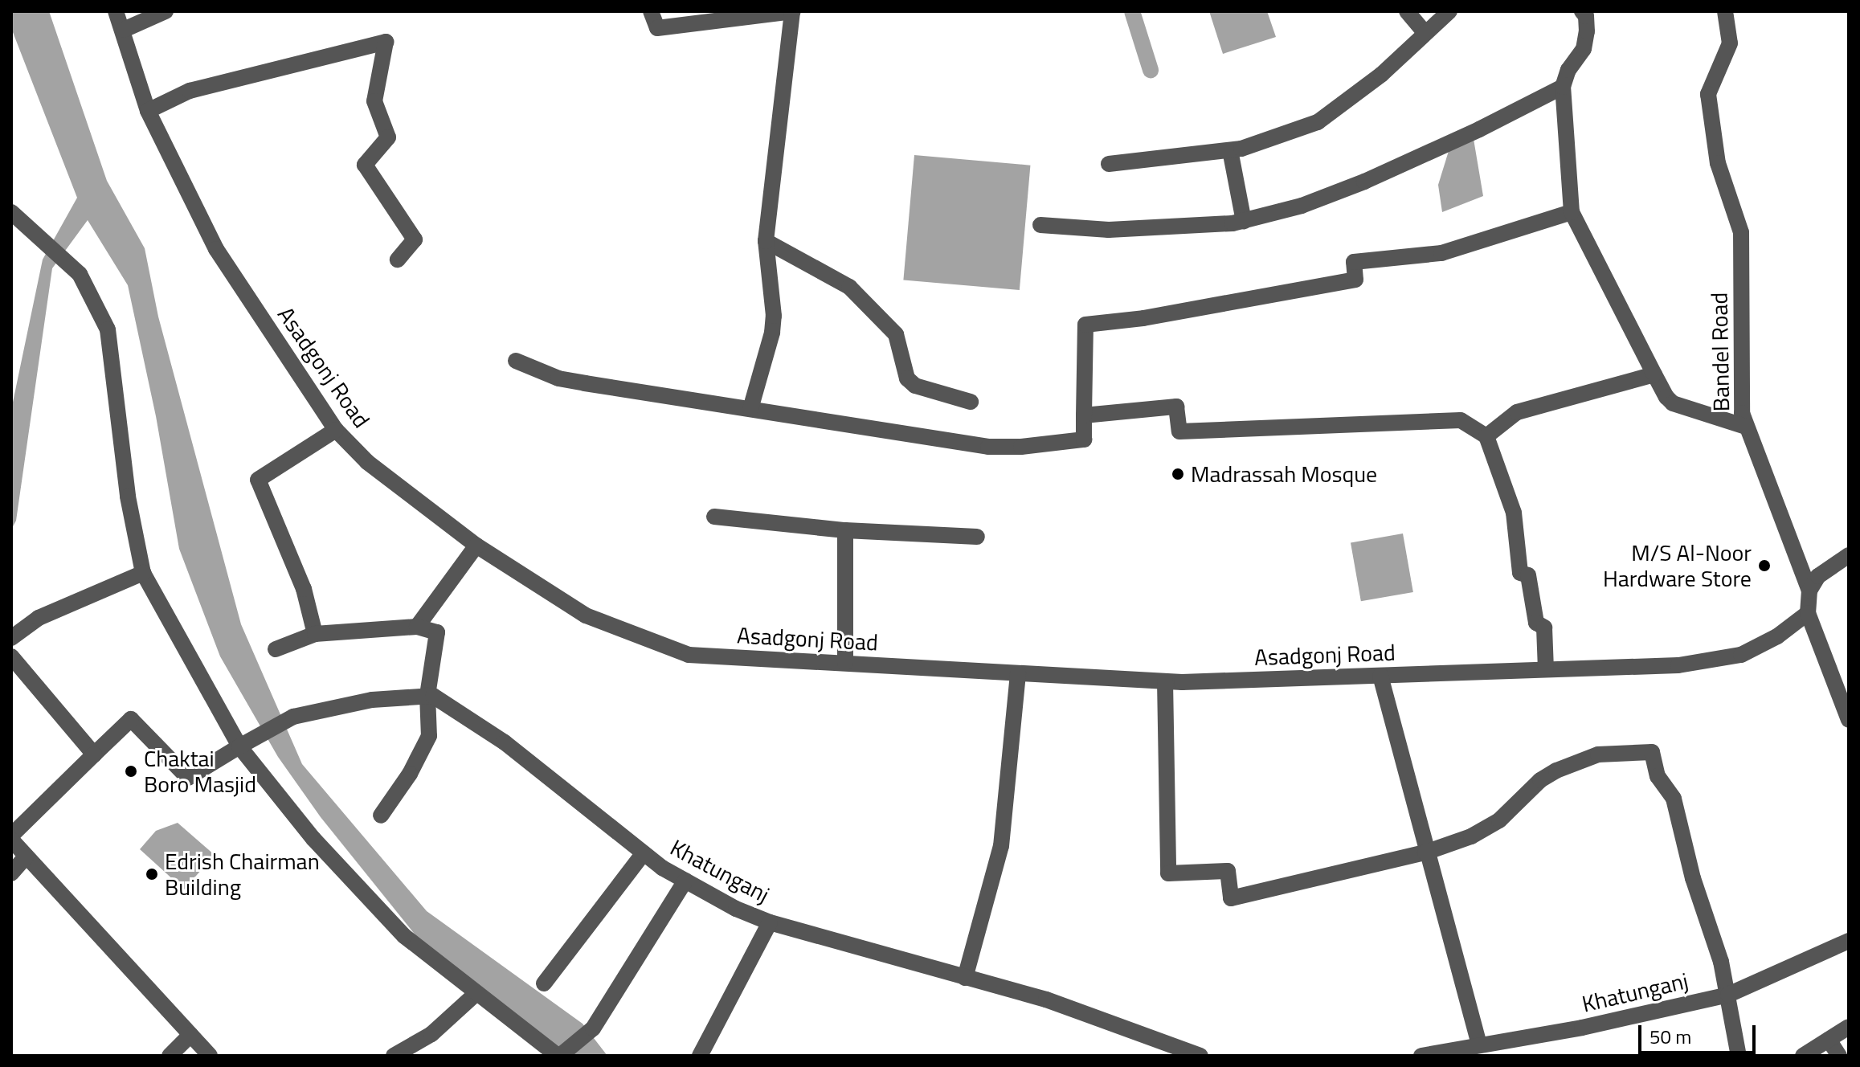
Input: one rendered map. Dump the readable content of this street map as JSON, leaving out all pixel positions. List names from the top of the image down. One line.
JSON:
{"streets":{"street":["Bandel Road","Asadgonj Road","Khatunganj"]},"crossings":[["Bandel Road","Asadgonj Road"]],"places":["Madrassah Mosque","M/S Al-Noor Hardware Store","Chaktai Boro Masjid","Edrish Chairman Building"],"scale_bar":"50 m"}
